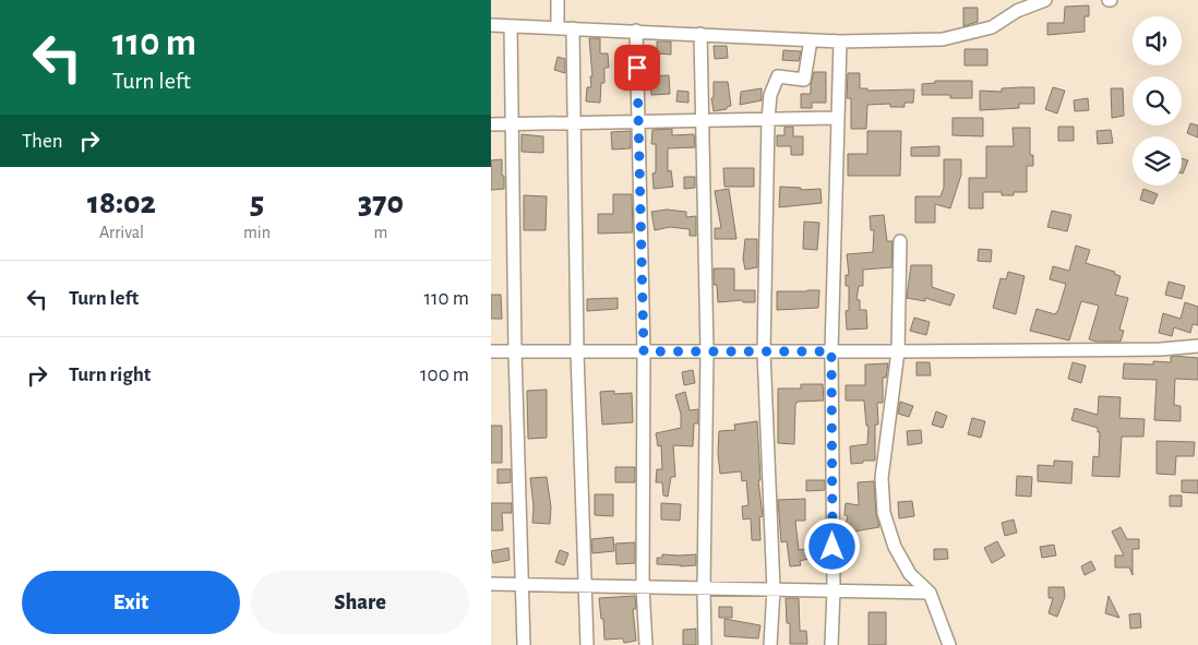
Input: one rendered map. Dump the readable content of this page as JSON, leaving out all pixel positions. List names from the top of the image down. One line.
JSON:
{"page":{"turn":["110 m","Turn left"],"then":"Then","eta":["18:02","Arrival","5","min","370","m"],"list":[{"name":"Turn left","value":"110 m"},{"name":"Turn right","value":"100 m"}],"buttons":["Exit","Share"]}}
